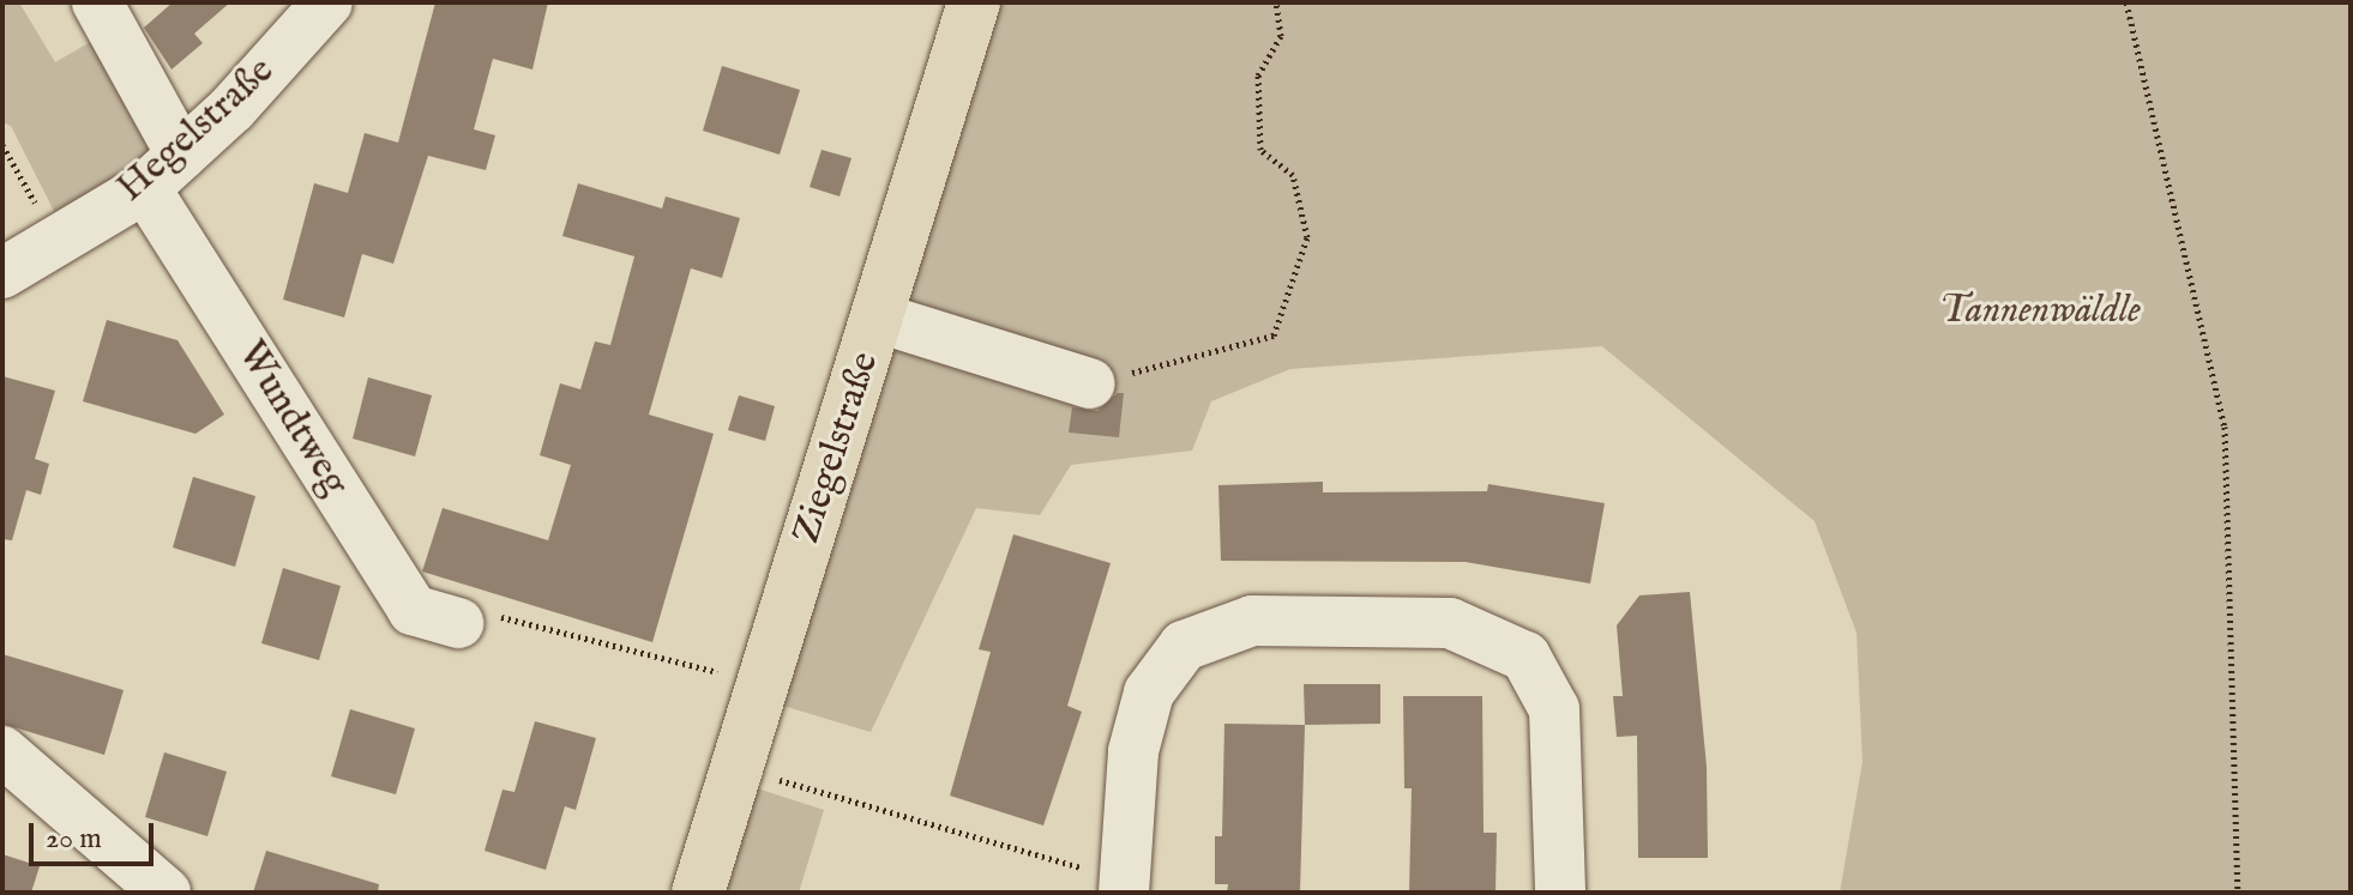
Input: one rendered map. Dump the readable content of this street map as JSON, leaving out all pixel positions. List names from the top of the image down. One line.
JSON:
{"streets":{"main road":["Ziegelstraße"],"street":["Hegelstraße","Wundtweg"]},"crossings":[["Hegelstraße","Wundtweg"]],"parks":["Tannenwäldle"],"scale_bar":"20 m"}
